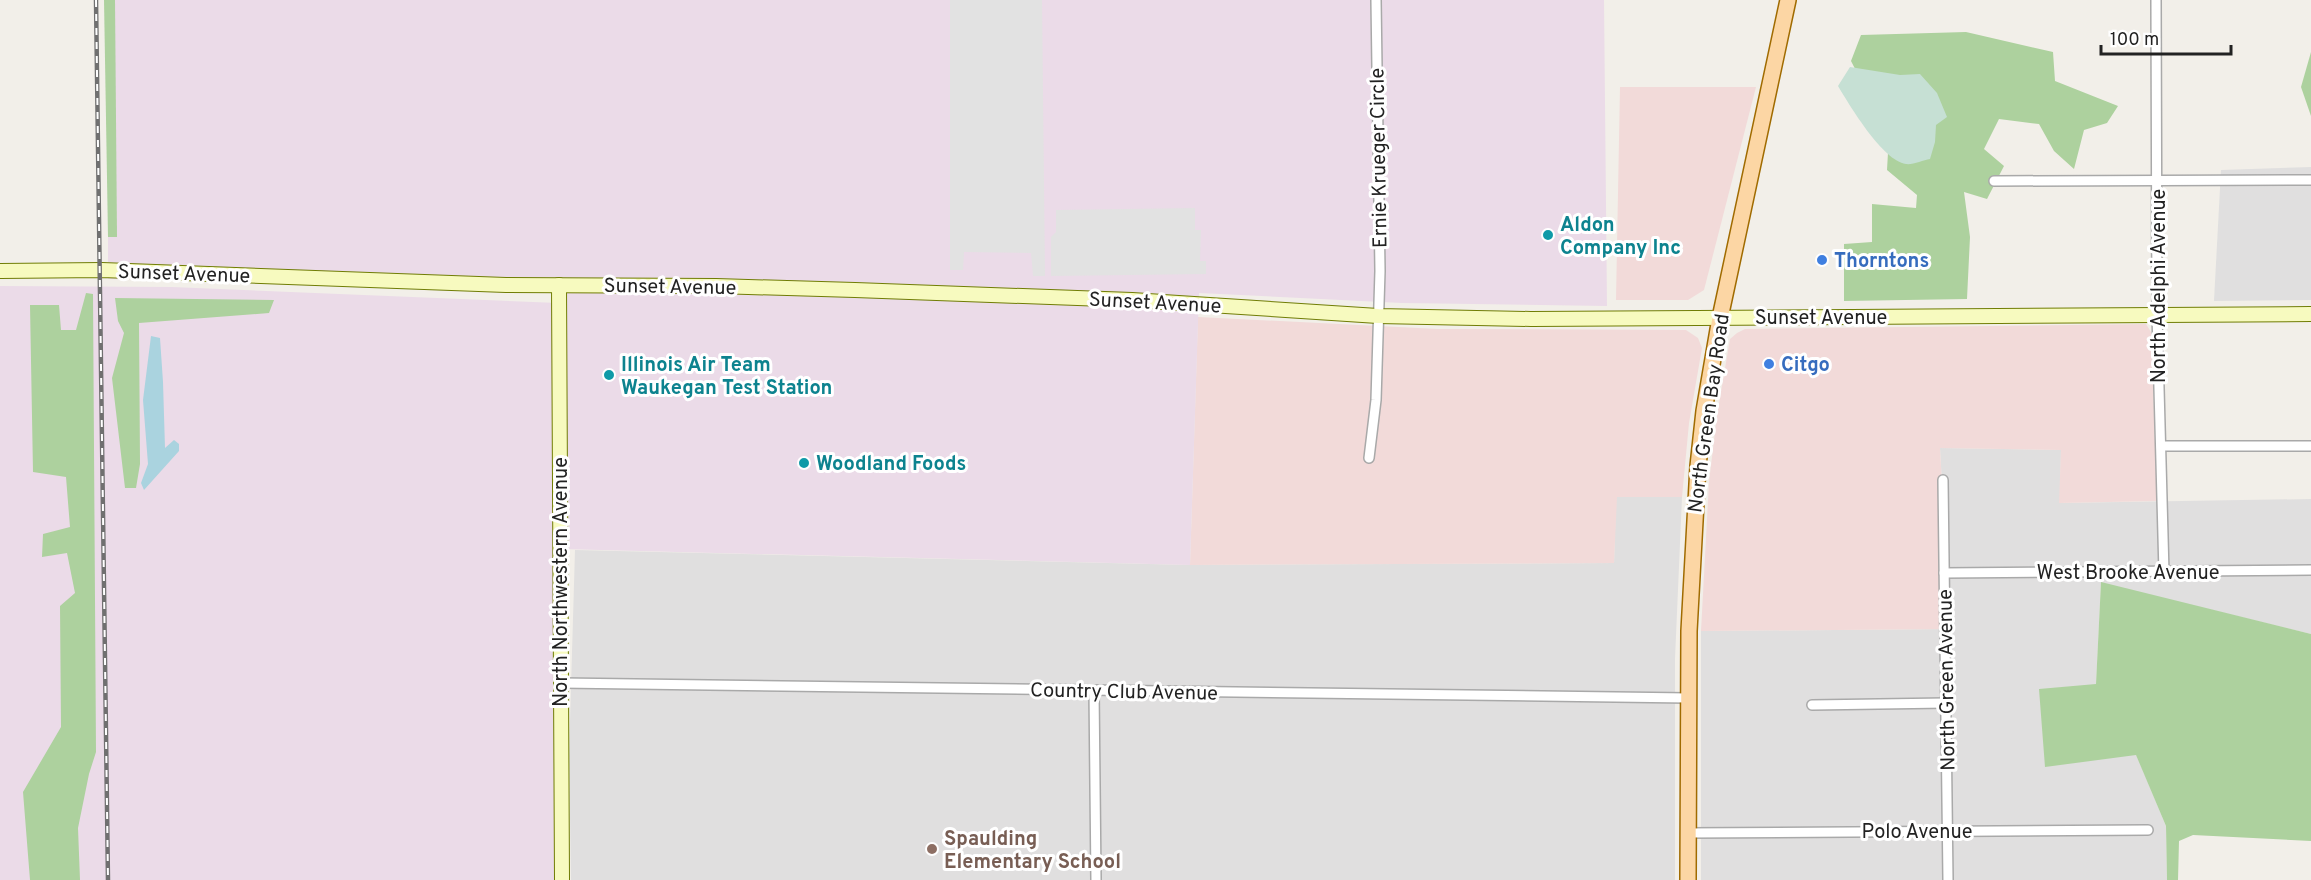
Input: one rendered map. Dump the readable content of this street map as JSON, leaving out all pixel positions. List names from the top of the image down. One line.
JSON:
{"streets":{"main road":["North Green Bay Road"],"street":["Ernie Krueger Circle","Sunset Avenue","North Adelphi Avenue","West Brooke Avenue","North Northwestern Avenue","North Green Avenue","Country Club Avenue","Polo Avenue"]},"crossings":[["Ernie Krueger Circle","Sunset Avenue"],["Sunset Avenue","North Adelphi Avenue"],["Sunset Avenue","North Green Bay Road"],["Sunset Avenue","North Northwestern Avenue"],["North Adelphi Avenue","West Brooke Avenue"],["North Green Bay Road","Country Club Avenue"],["North Green Bay Road","Polo Avenue"],["West Brooke Avenue","North Green Avenue"],["North Northwestern Avenue","Country Club Avenue"],["North Green Avenue","Polo Avenue"]],"places":["Aldon Company Inc","Thorntons","Citgo","Illinois Air Team Waukegan Test Station","Woodland Foods","Spaulding Elementary School"],"scale_bar":"100 m"}
